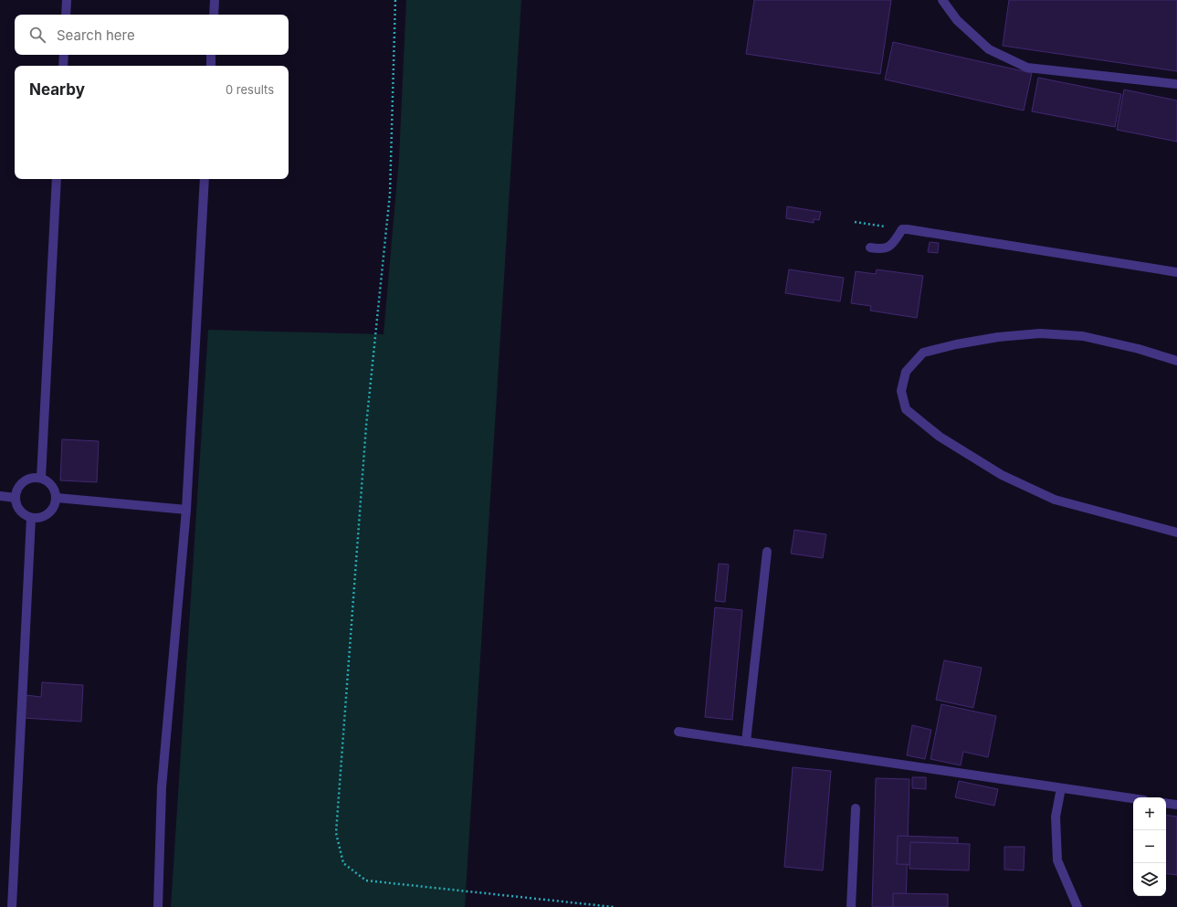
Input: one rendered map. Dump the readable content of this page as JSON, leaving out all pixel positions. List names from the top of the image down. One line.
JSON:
{"page":{"search":"Search here","heading":["Nearby","0 results"],"map_buttons":["+","−"]}}
